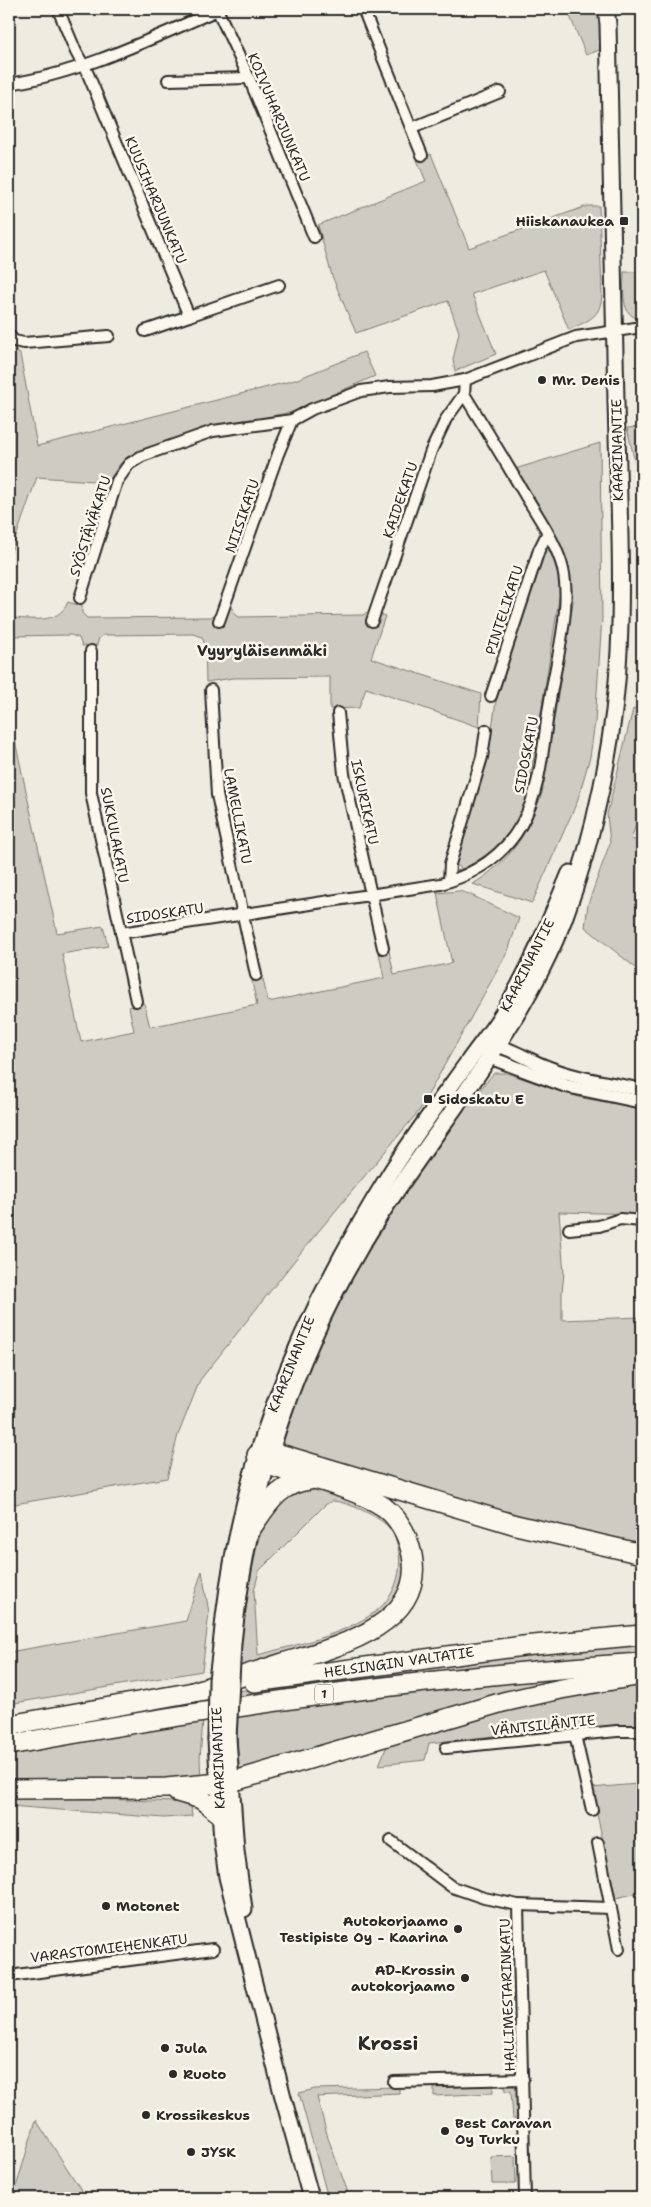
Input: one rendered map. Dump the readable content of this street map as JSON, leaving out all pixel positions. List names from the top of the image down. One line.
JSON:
{"streets":{"highway":["HELSINGIN VALTATIE","1"],"main road":["KAARINANTIE"],"street":["KOIVUHARJUNKATU","KUUSIHARJUNKATU","KAIDEKATU","NIISIKATU","SYÖSTÄVÄKATU","PINTELIKATU","SIDOSKATU","ISKURIKATU","LAMELLIKATU","SUKKULAKATU","VÄNTSILÄNTIE","VARASTOMIEHENKATU","HALLIMESTARINKATU"]},"crossings":[["KAIDEKATU","SIDOSKATU"],["NIISIKATU","SYÖSTÄVÄKATU"],["PINTELIKATU","SIDOSKATU"],["SIDOSKATU","ISKURIKATU"],["SIDOSKATU","LAMELLIKATU"],["SIDOSKATU","SUKKULAKATU"]],"districts":["Vyyryläisenmäki","Krossi"],"places":{"transit":["Hiiskanaukea","Sidoskatu E"],"other":["Mr. Denis","Motonet","Autokorjaamo Testipiste Oy - Kaarina","AD-Krossin autokorjaamo","Jula","Ruoto","Krossikeskus","Best Caravan Oy Turku","JYSK"]}}
